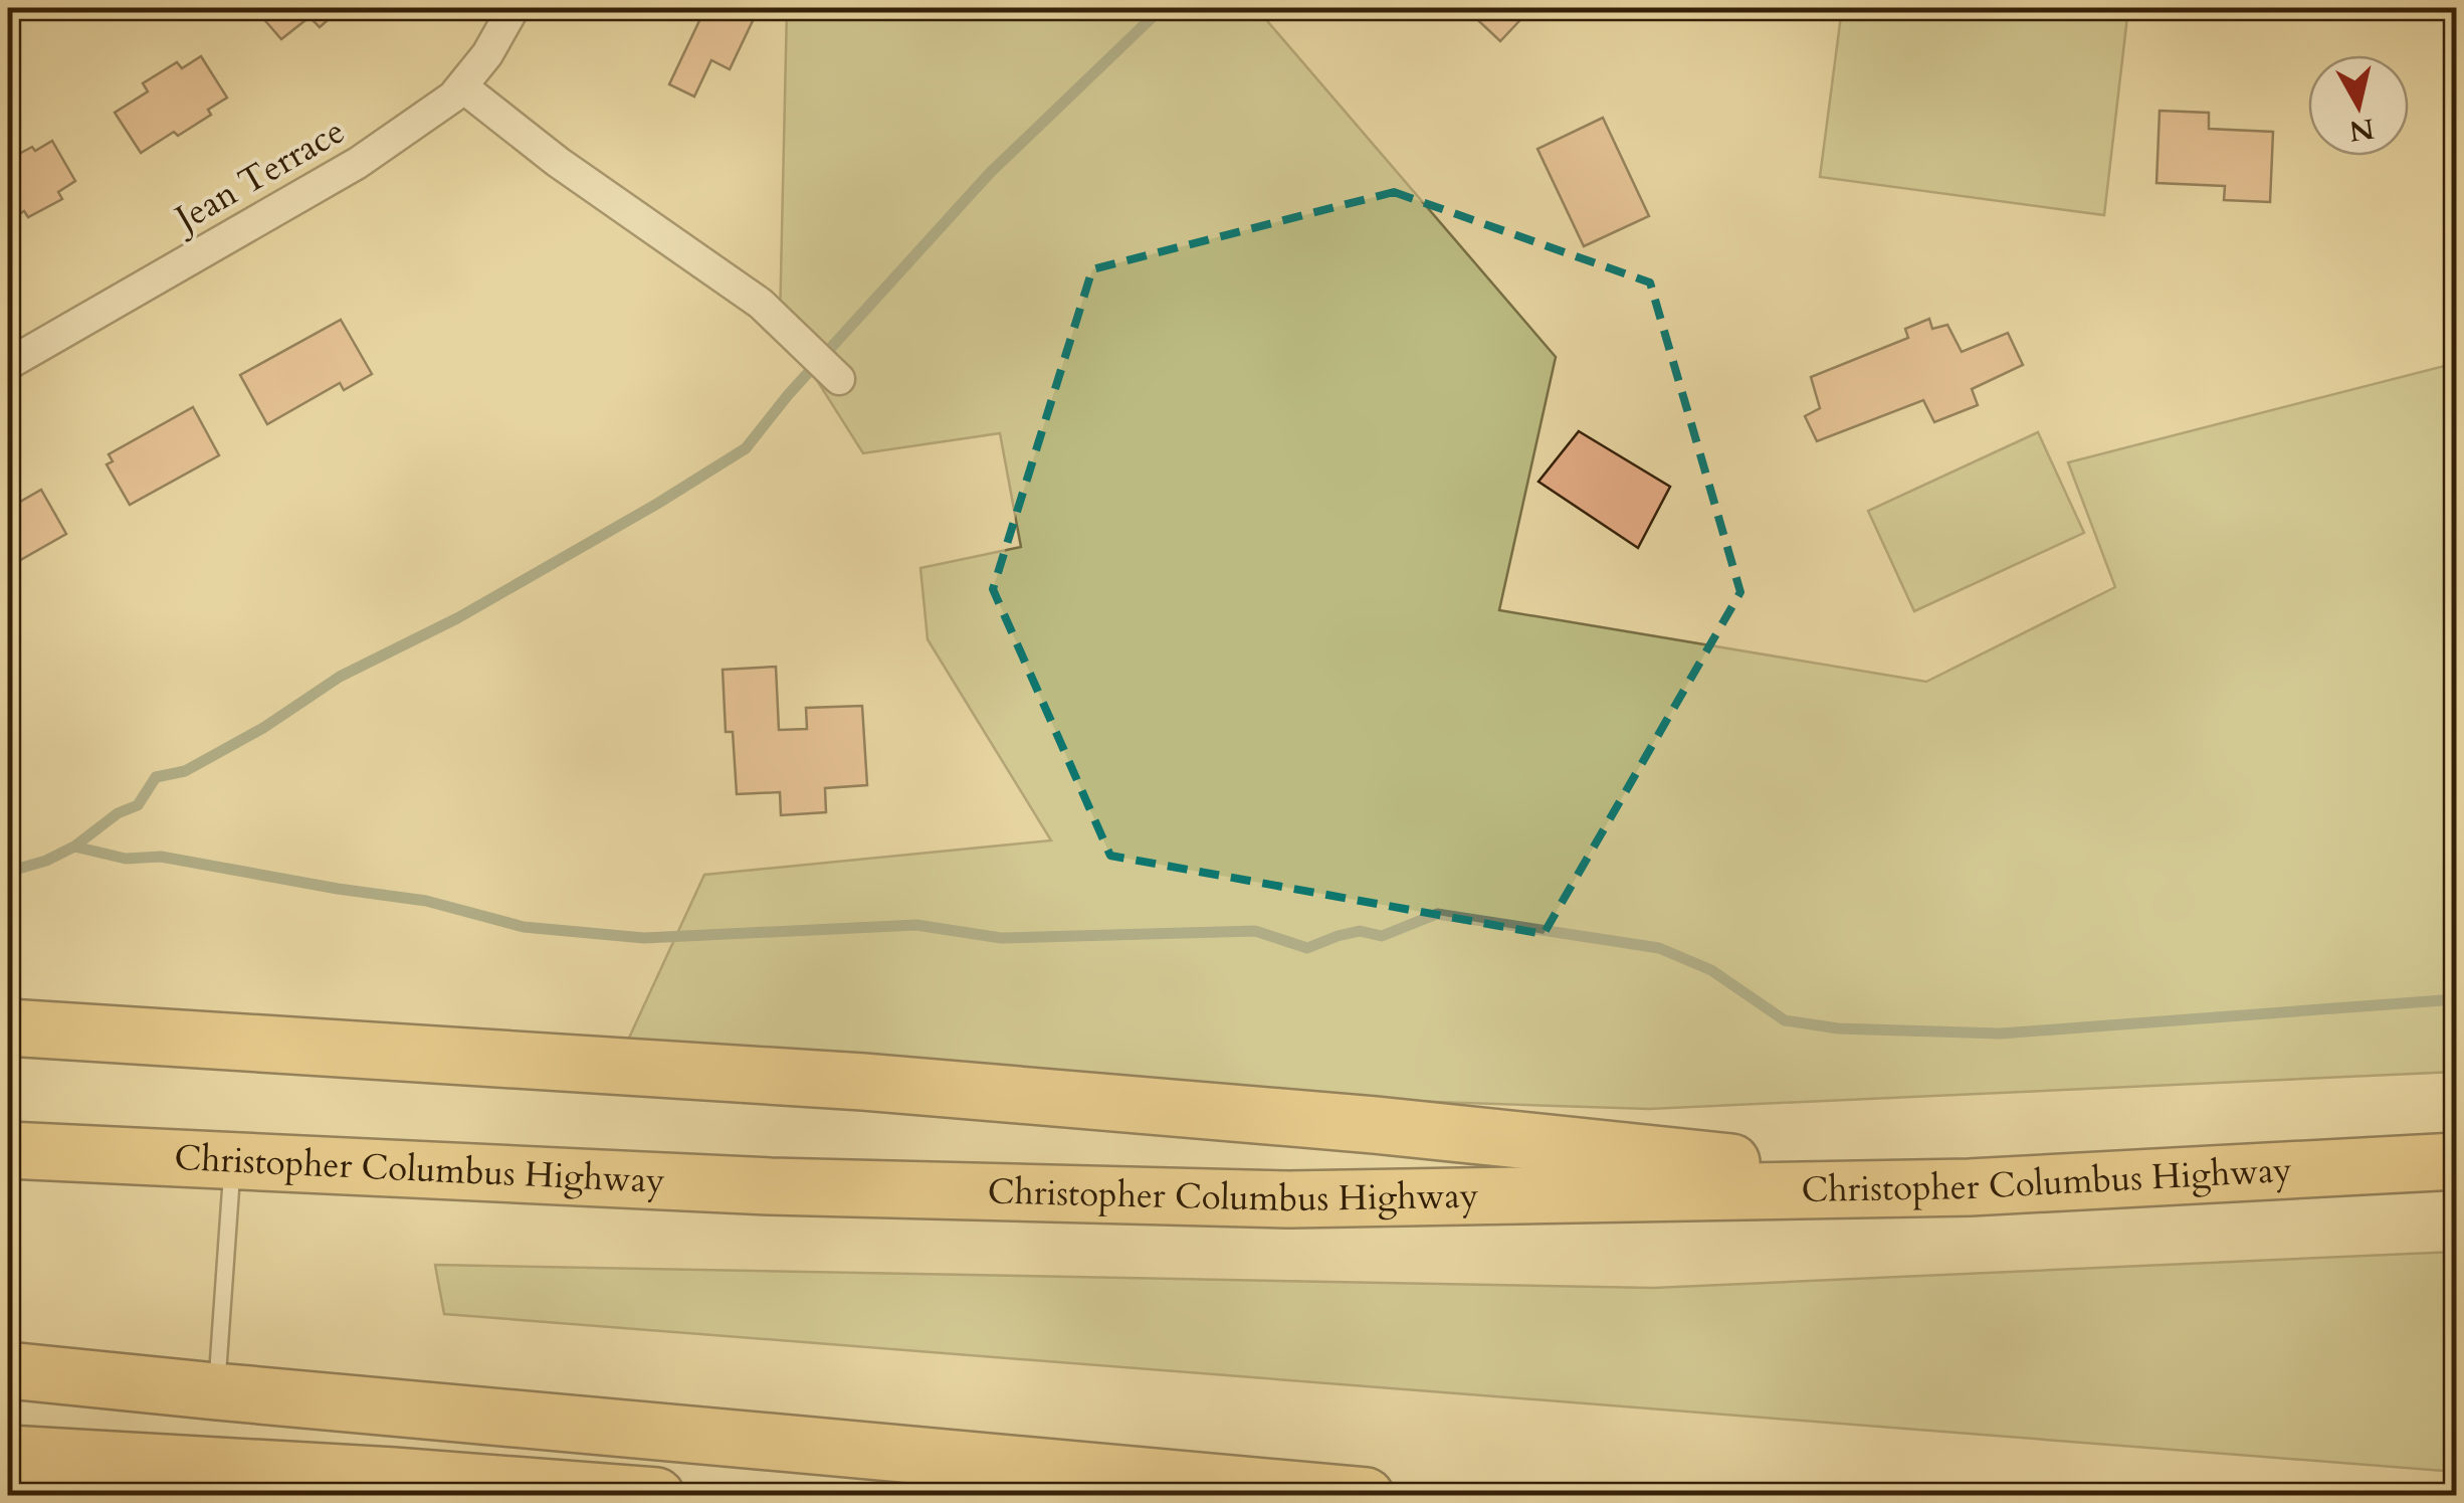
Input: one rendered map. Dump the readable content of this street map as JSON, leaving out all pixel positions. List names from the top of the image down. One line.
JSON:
{"streets":{"highway":["Christopher Columbus Highway"],"street":["Jean Terrace"]},"north":"bottom"}
